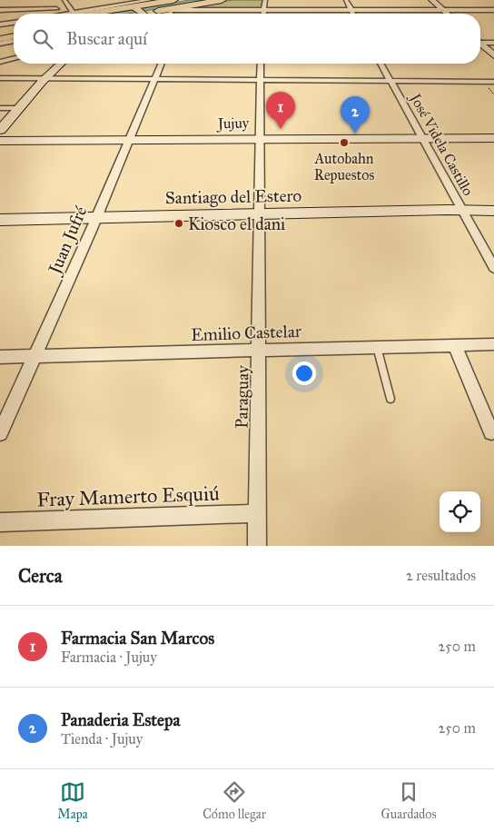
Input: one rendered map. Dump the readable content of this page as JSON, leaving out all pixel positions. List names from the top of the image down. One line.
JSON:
{"streets":{"street":["Jujuy","José Videla Castillo","Santiago del Estero","Juan Jufré","Emilio Castelar","Paraguay","Fray Mamerto Esquiú"]},"crossings":[["Jujuy","José Videla Castillo"],["Jujuy","Juan Jufré"],["Jujuy","Paraguay"],["José Videla Castillo","Santiago del Estero"],["Santiago del Estero","Juan Jufré"],["Santiago del Estero","Paraguay"],["Juan Jufré","Emilio Castelar"],["Emilio Castelar","Paraguay"],["Paraguay","Fray Mamerto Esquiú"]],"places":["Autobahn Repuestos","Kiosco el dani"],"page":{"search":"Buscar aquí","pins":["1","2"],"heading":["Cerca","2 resultados"],"list":[{"mark":"1","name":"Farmacia San Marcos","note":"Farmacia · Jujuy","value":"250 m"},{"mark":"2","name":"Panaderia Estepa","note":"Tienda · Jujuy","value":"250 m"}],"nav":["Mapa","Cómo llegar","Guardados"]}}
